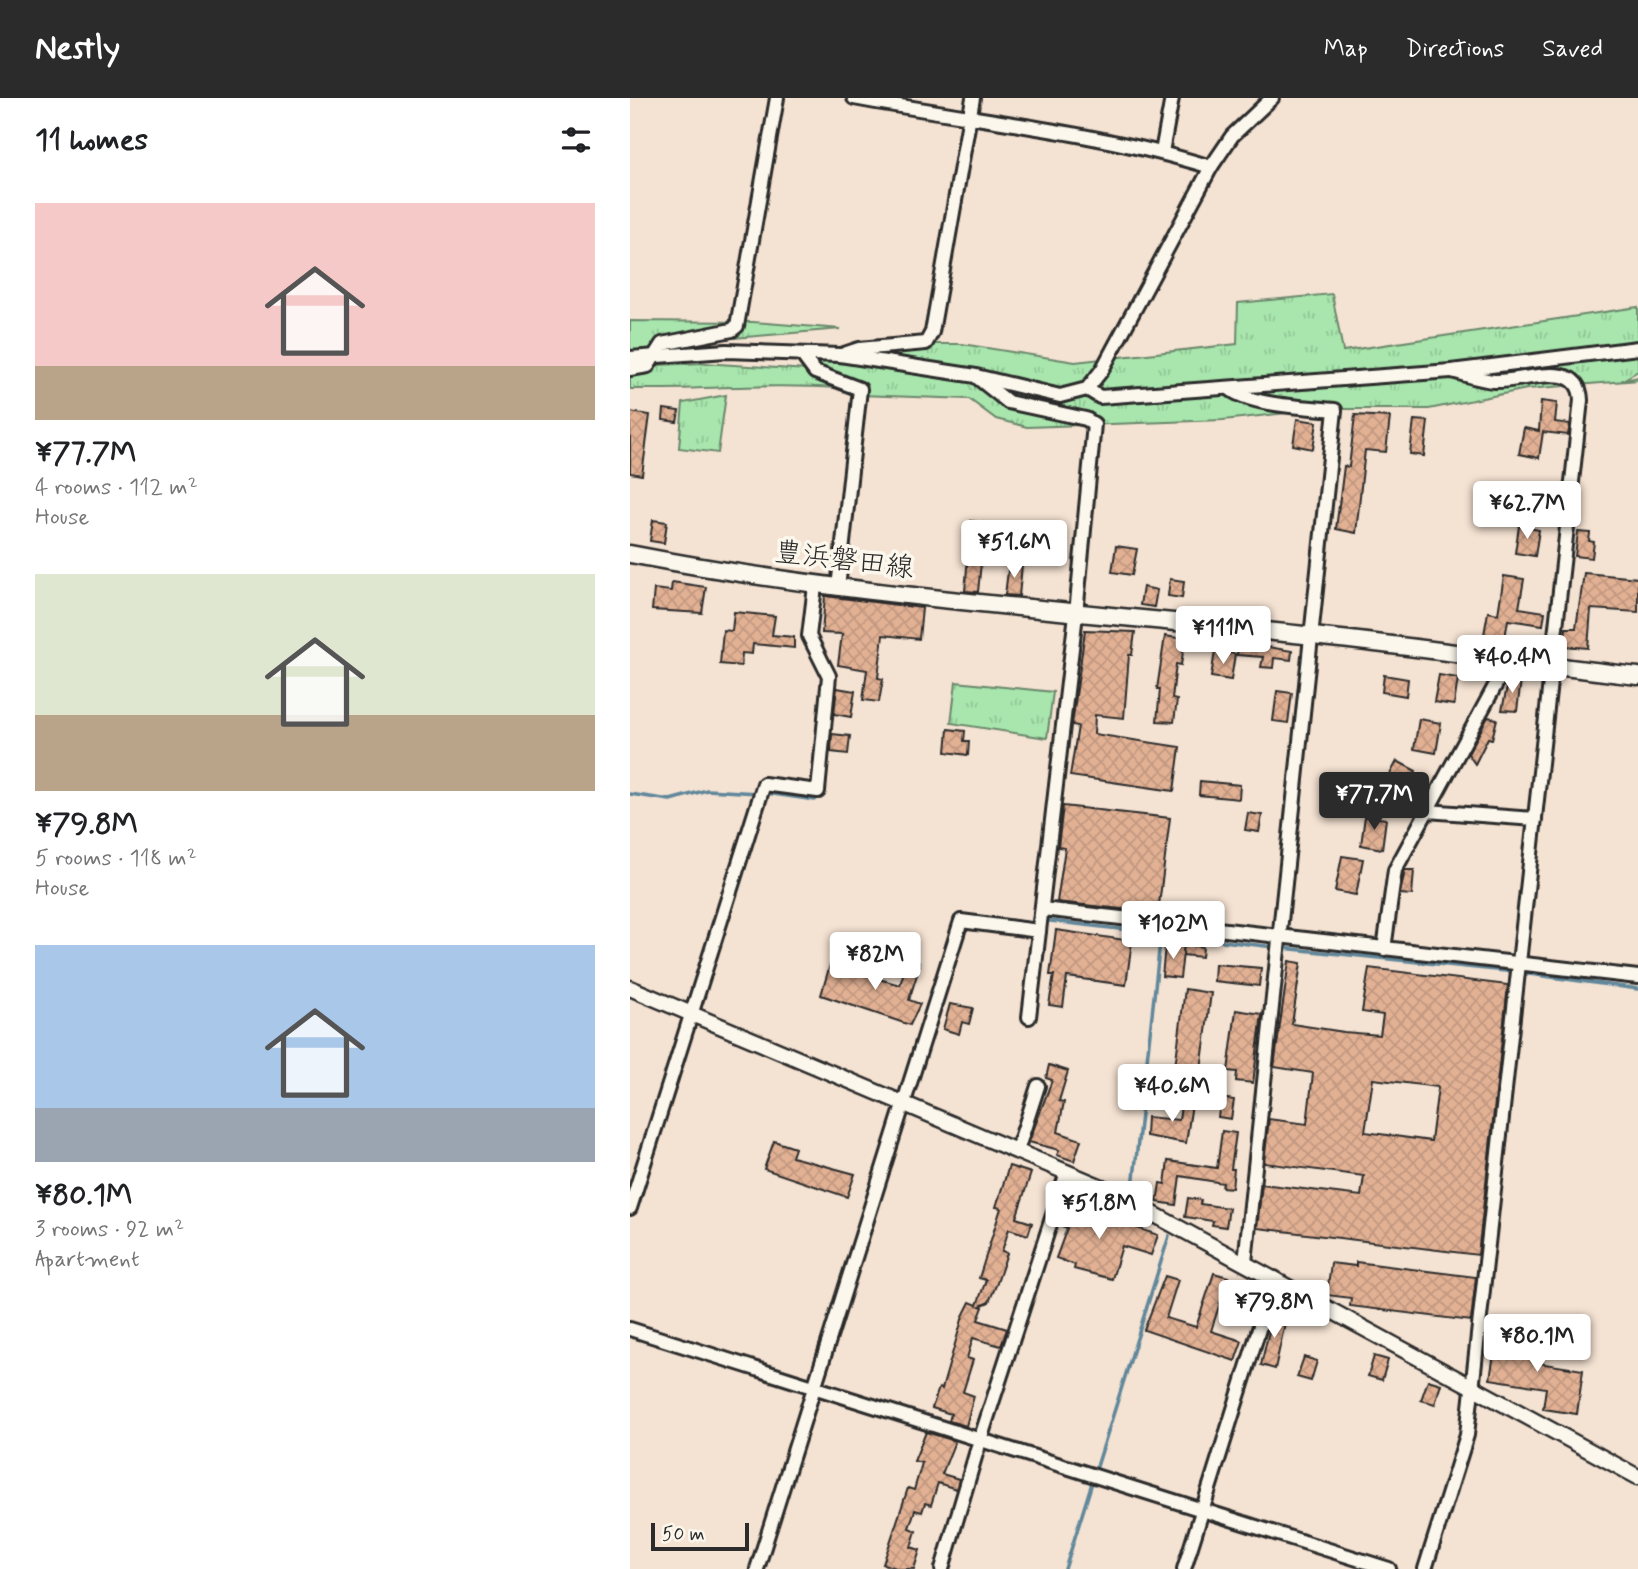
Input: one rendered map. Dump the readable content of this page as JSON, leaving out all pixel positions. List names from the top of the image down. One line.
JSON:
{"streets":{"main road":["豊浜磐田線"]},"scale_bar":"50 m","page":{"header":"Nestly","nav":["Map","Directions","Saved"],"heading":"11 homes","list":[{"name":"¥77.7M","note":"4 rooms · 112 m² · House"},{"name":"¥79.8M","note":"5 rooms · 118 m² · House"},{"name":"¥80.1M","note":"3 rooms · 92 m² · Apartment"}],"price":["¥62.7M","¥51.6M","¥111M","¥40.4M","¥77.7M","¥102M","¥82M","¥40.6M","¥51.8M","¥79.8M","¥80.1M"],"scale":"50 m"}}
